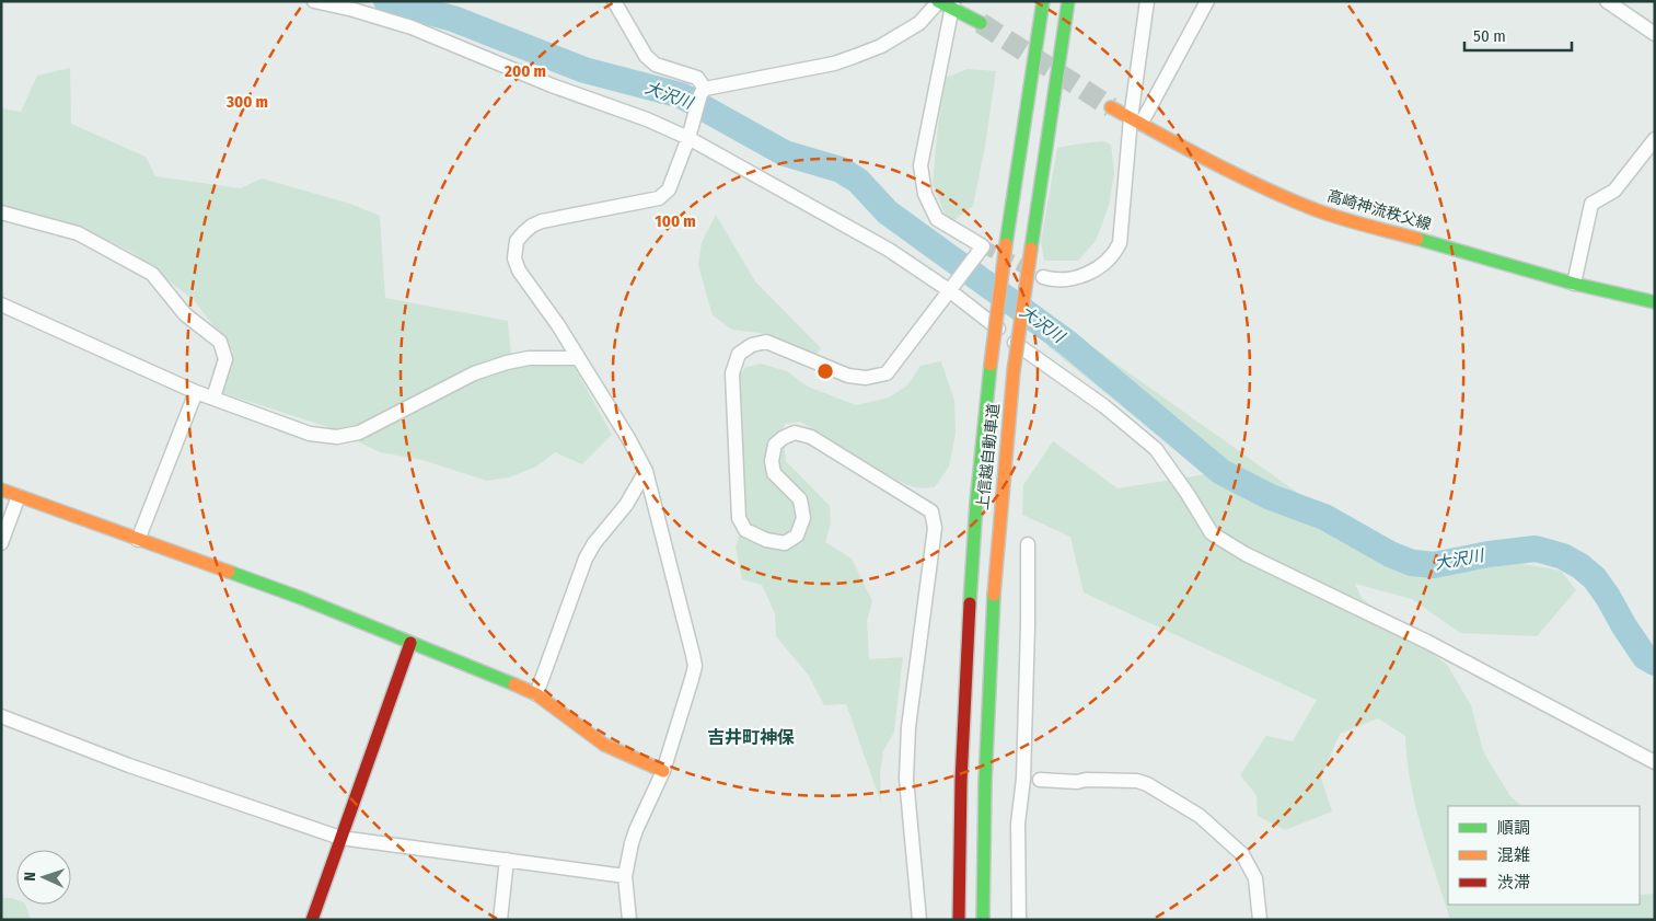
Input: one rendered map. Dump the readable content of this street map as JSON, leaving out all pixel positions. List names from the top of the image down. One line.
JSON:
{"streets":{"main road":["高崎神流秩父線","上信越自動車道"]},"districts":["吉井町神保"],"water":["大沢川"],"legend":["順調","混雑","渋滞"],"scale_bar":"50 m","north":"left","rings":["200 m","300 m","100 m"]}
